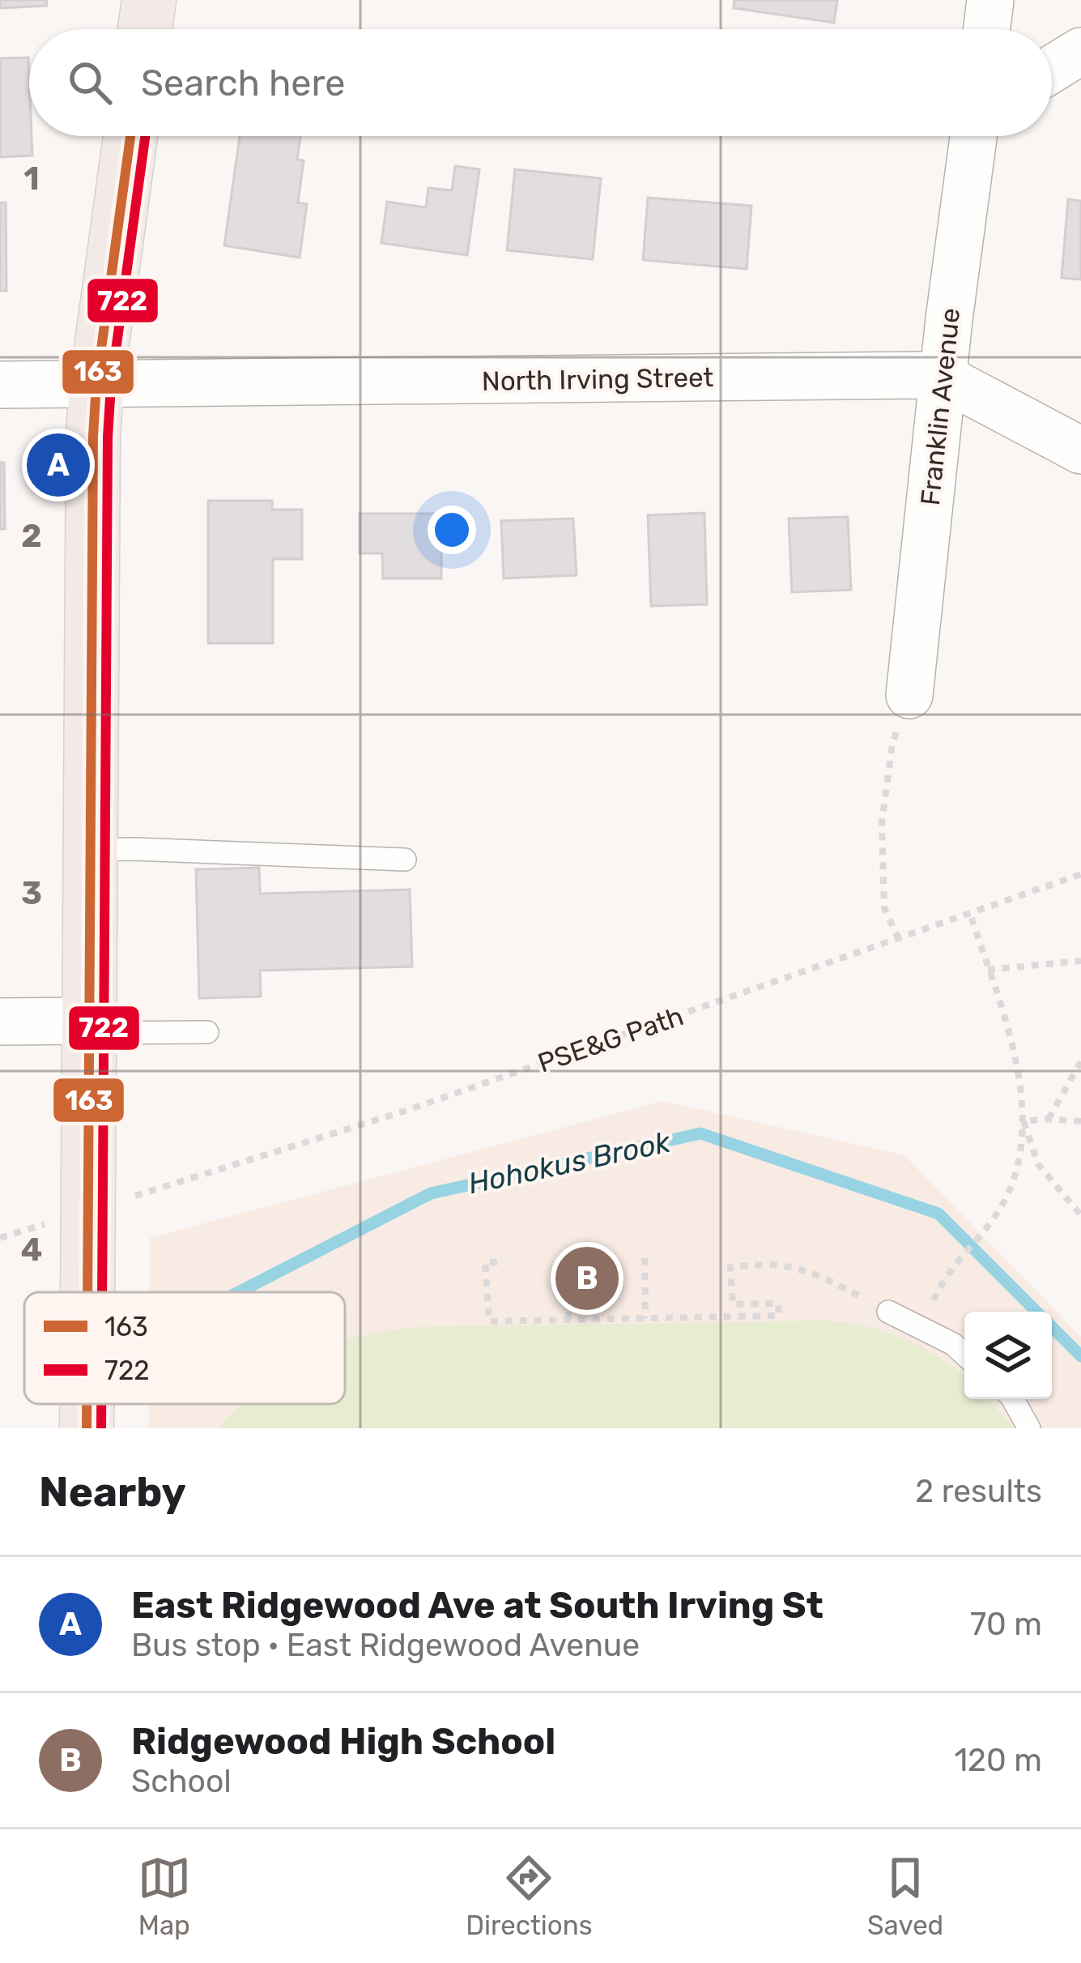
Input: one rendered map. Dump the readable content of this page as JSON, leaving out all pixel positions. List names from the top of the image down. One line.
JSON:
{"streets":{"street":["North Irving Street","Franklin Avenue"],"path":["PSE&G Path"]},"crossings":[["North Irving Street","Franklin Avenue"]],"water":["Hohokus Brook"],"lines":["transit line 163","transit line 722"],"legend":["163","722"],"page":{"search":"Search here","pins":["A","B"],"heading":["Nearby","2 results"],"list":[{"mark":"A","name":"East Ridgewood Ave at South Irving St","note":"Bus stop · East Ridgewood Avenue","value":"70 m"},{"mark":"B","name":"Ridgewood High School","note":"School","value":"120 m"}],"nav":["Map","Directions","Saved"]},"grid":{"rows":["1","2","3","4"]}}
